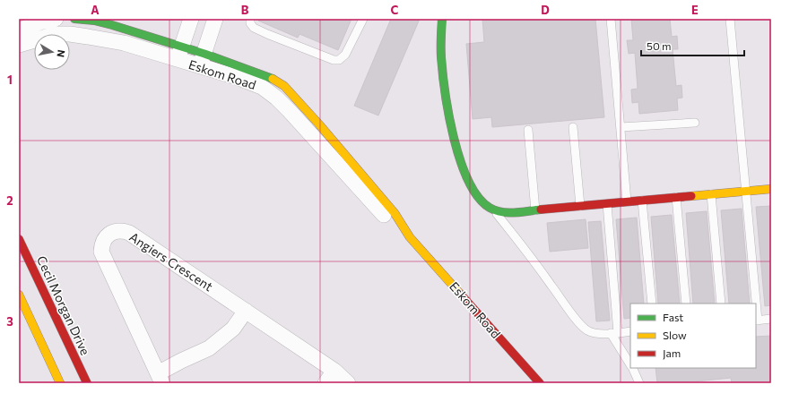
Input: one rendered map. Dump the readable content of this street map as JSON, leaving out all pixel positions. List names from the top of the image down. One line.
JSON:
{"streets":{"street":["Eskom Road","Angiers Crescent","Cecil Morgan Drive"]},"legend":["Fast","Slow","Jam"],"scale_bar":"50 m","north":"right","grid":{"columns":["A","B","C","D","E"],"rows":["1","2","3"]}}
